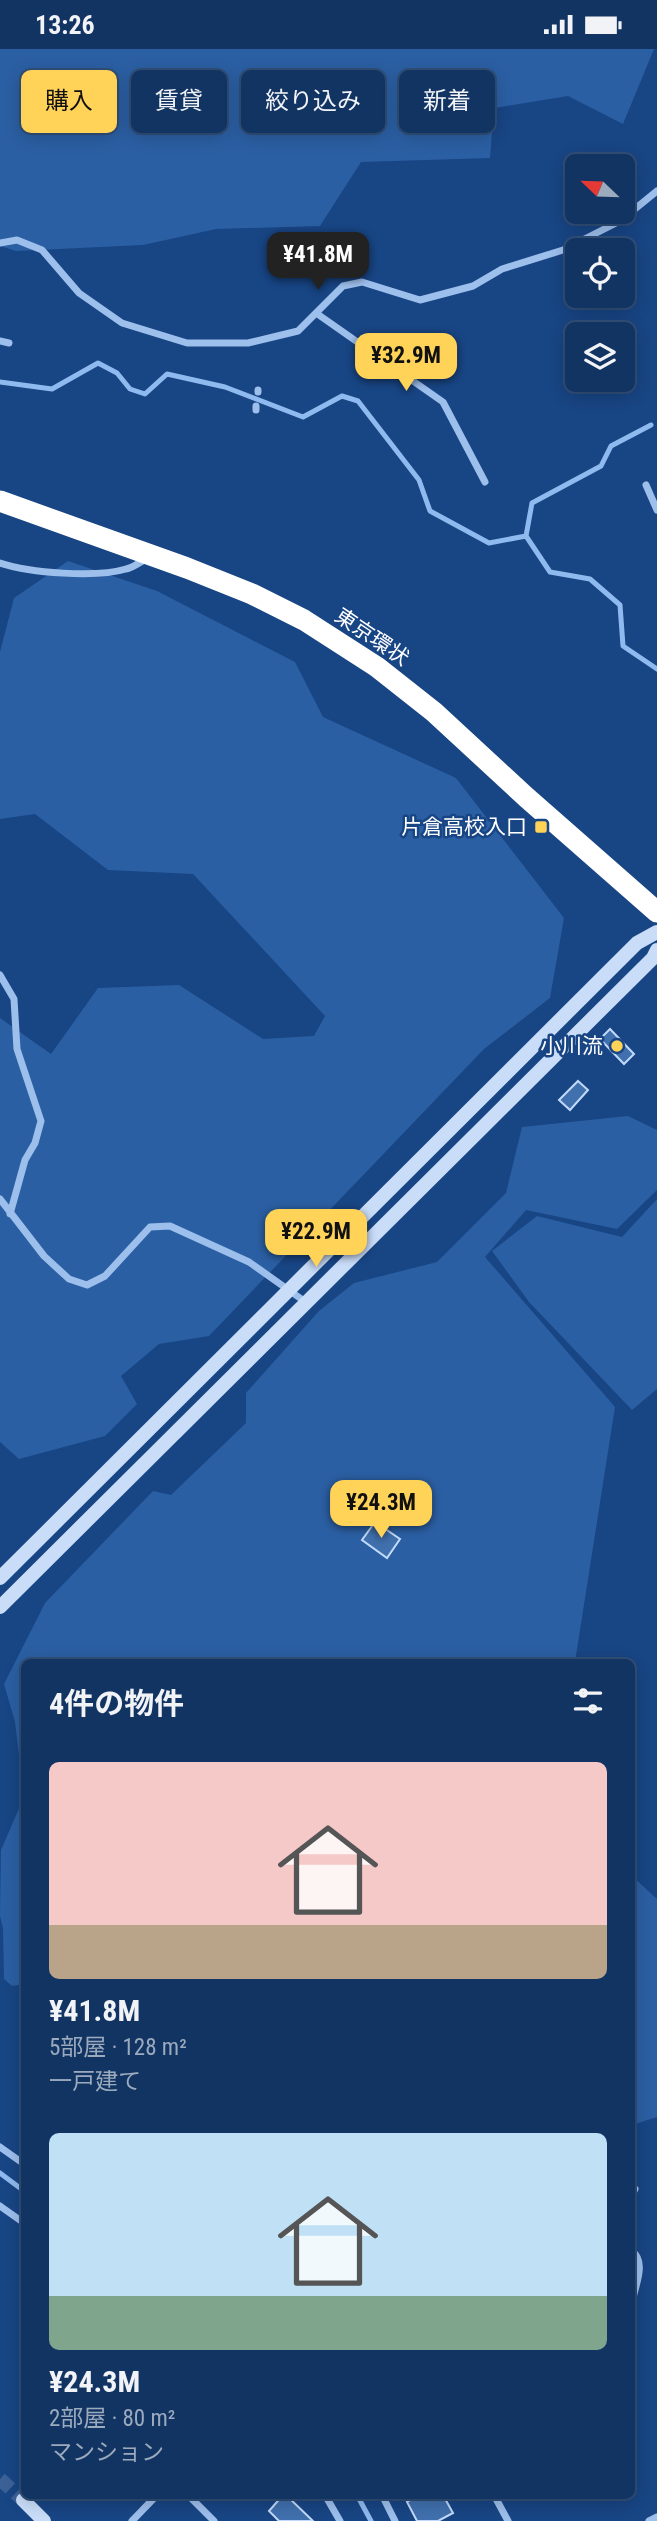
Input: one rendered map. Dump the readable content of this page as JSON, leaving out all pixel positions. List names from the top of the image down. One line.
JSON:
{"streets":{"highway":["東京環状"]},"places":{"transit":["片倉高校入口"],"other":["小川流"]},"north":"top left","page":{"status":"13:26","chip":["購入","賃貸","絞り込み","新着"],"price":["¥41.8M","¥32.9M","¥22.9M","¥24.3M"],"heading":"4件の物件","list":[{"name":"¥41.8M","note":"5部屋 · 128 m² · 一戸建て"},{"name":"¥24.3M","note":"2部屋 · 80 m² · マンション"}]}}
